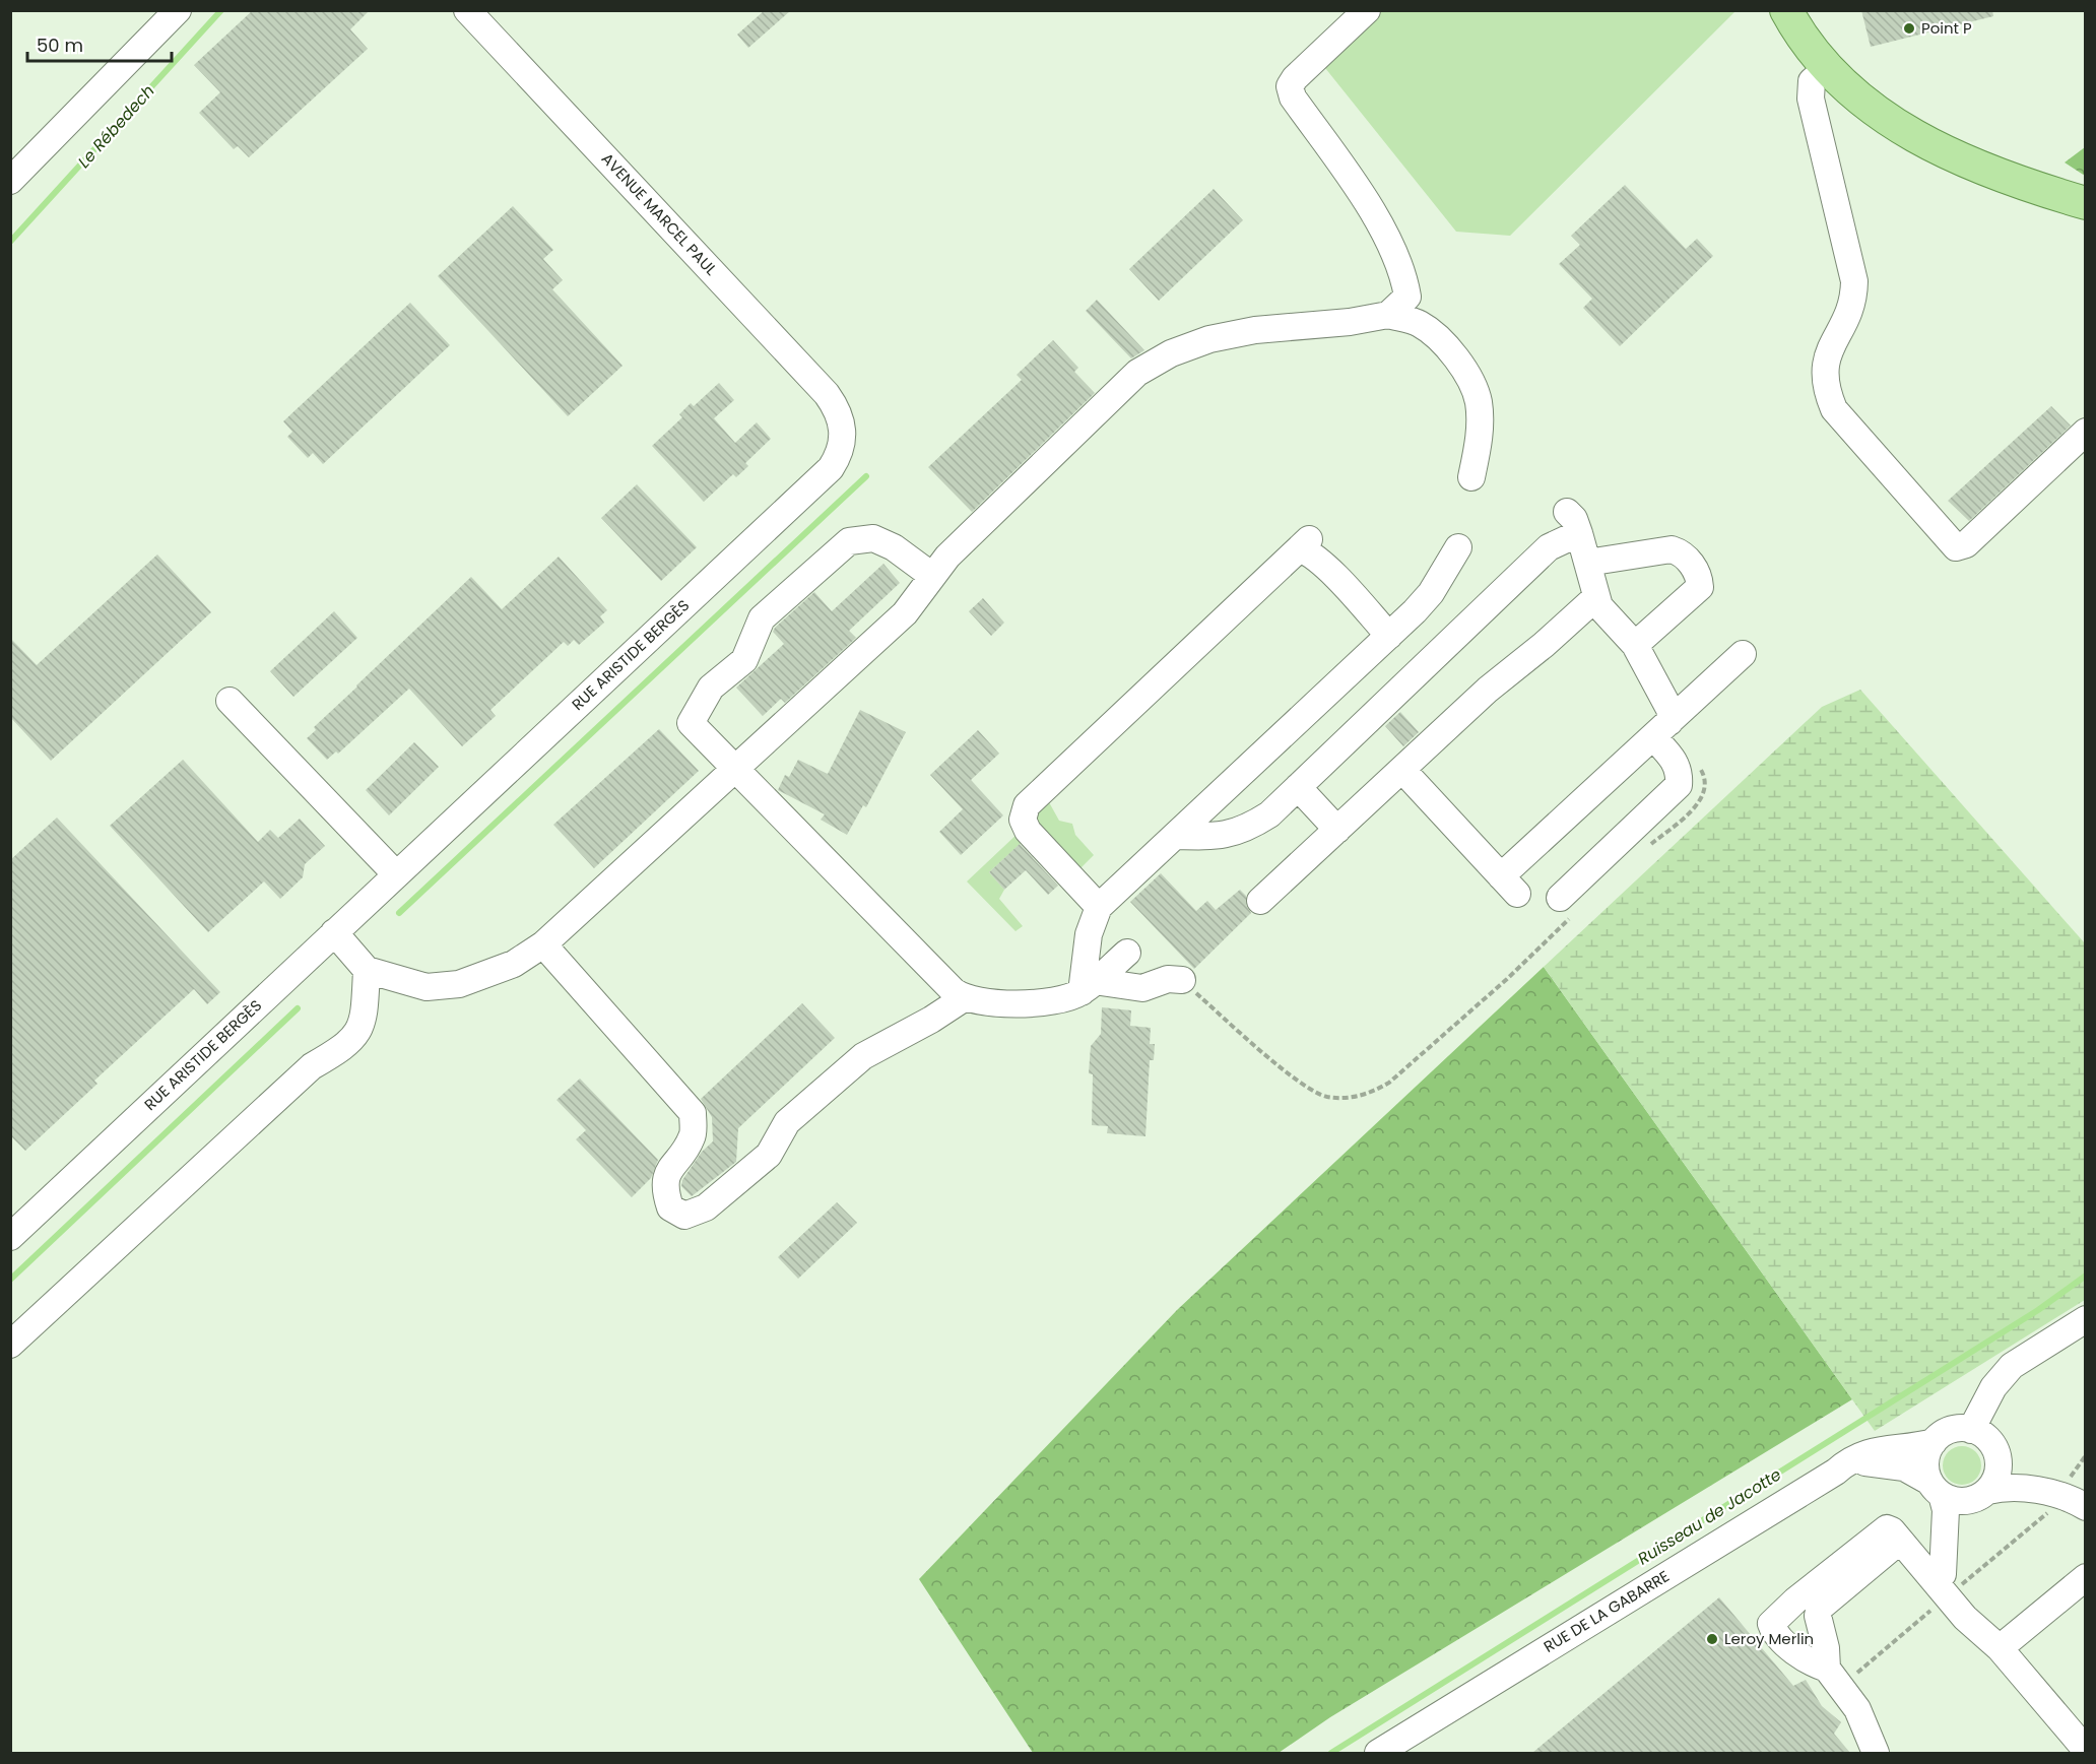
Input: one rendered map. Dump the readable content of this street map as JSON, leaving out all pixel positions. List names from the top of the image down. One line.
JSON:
{"streets":{"street":["AVENUE MARCEL PAUL","RUE ARISTIDE BERGÈS","RUE DE LA GABARRE"]},"crossings":[["AVENUE MARCEL PAUL","RUE ARISTIDE BERGÈS"]],"water":["Le Rébedech","Ruisseau de Jacotte"],"places":["Point P","Leroy Merlin"],"scale_bar":"50 m"}
